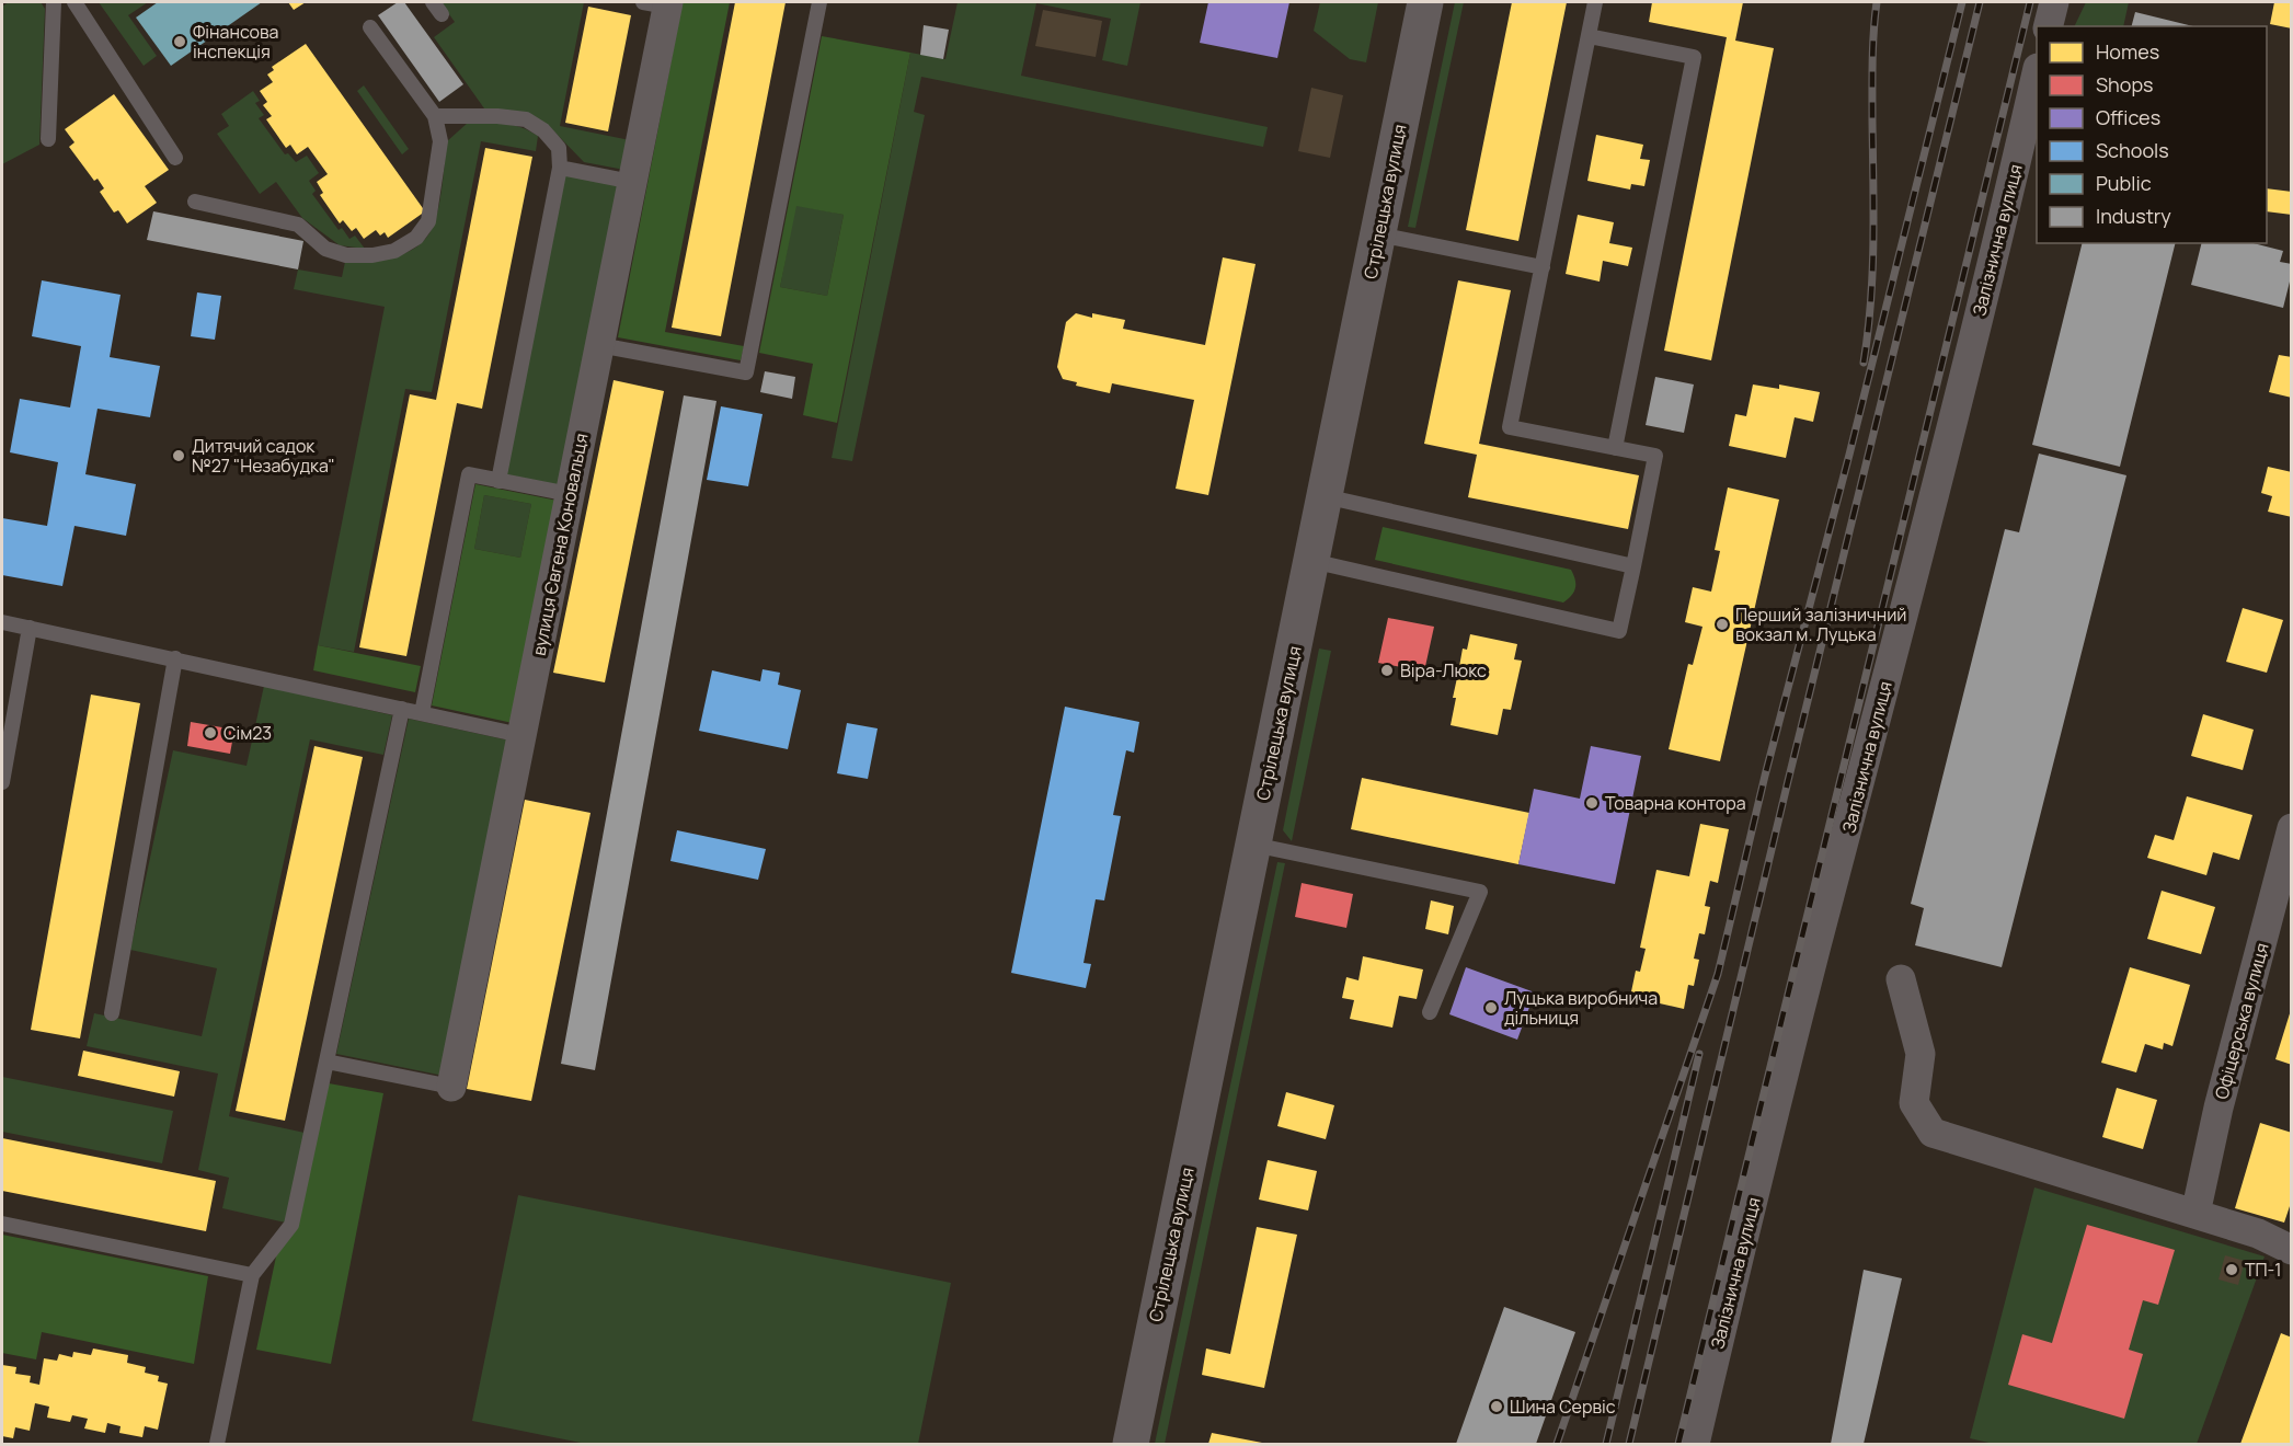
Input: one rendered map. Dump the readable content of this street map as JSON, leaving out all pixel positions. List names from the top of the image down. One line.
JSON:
{"streets":{"street":["Стрілецька вулиця","Залізнична вулиця","вулиця Євгена Коновальця","Офіцерська вулиця"]},"places":["Фінансова інспекція","Дитячий садок №27 \"Незабудка\"","Перший залізничний вокзал м. Луцька","Віра-Люкс","Сім23","Товарна контора","Луцька виробнича дільниця","ТП-1","Шина Сервіс"],"legend":["Homes","Shops","Offices","Schools","Public","Industry"]}
